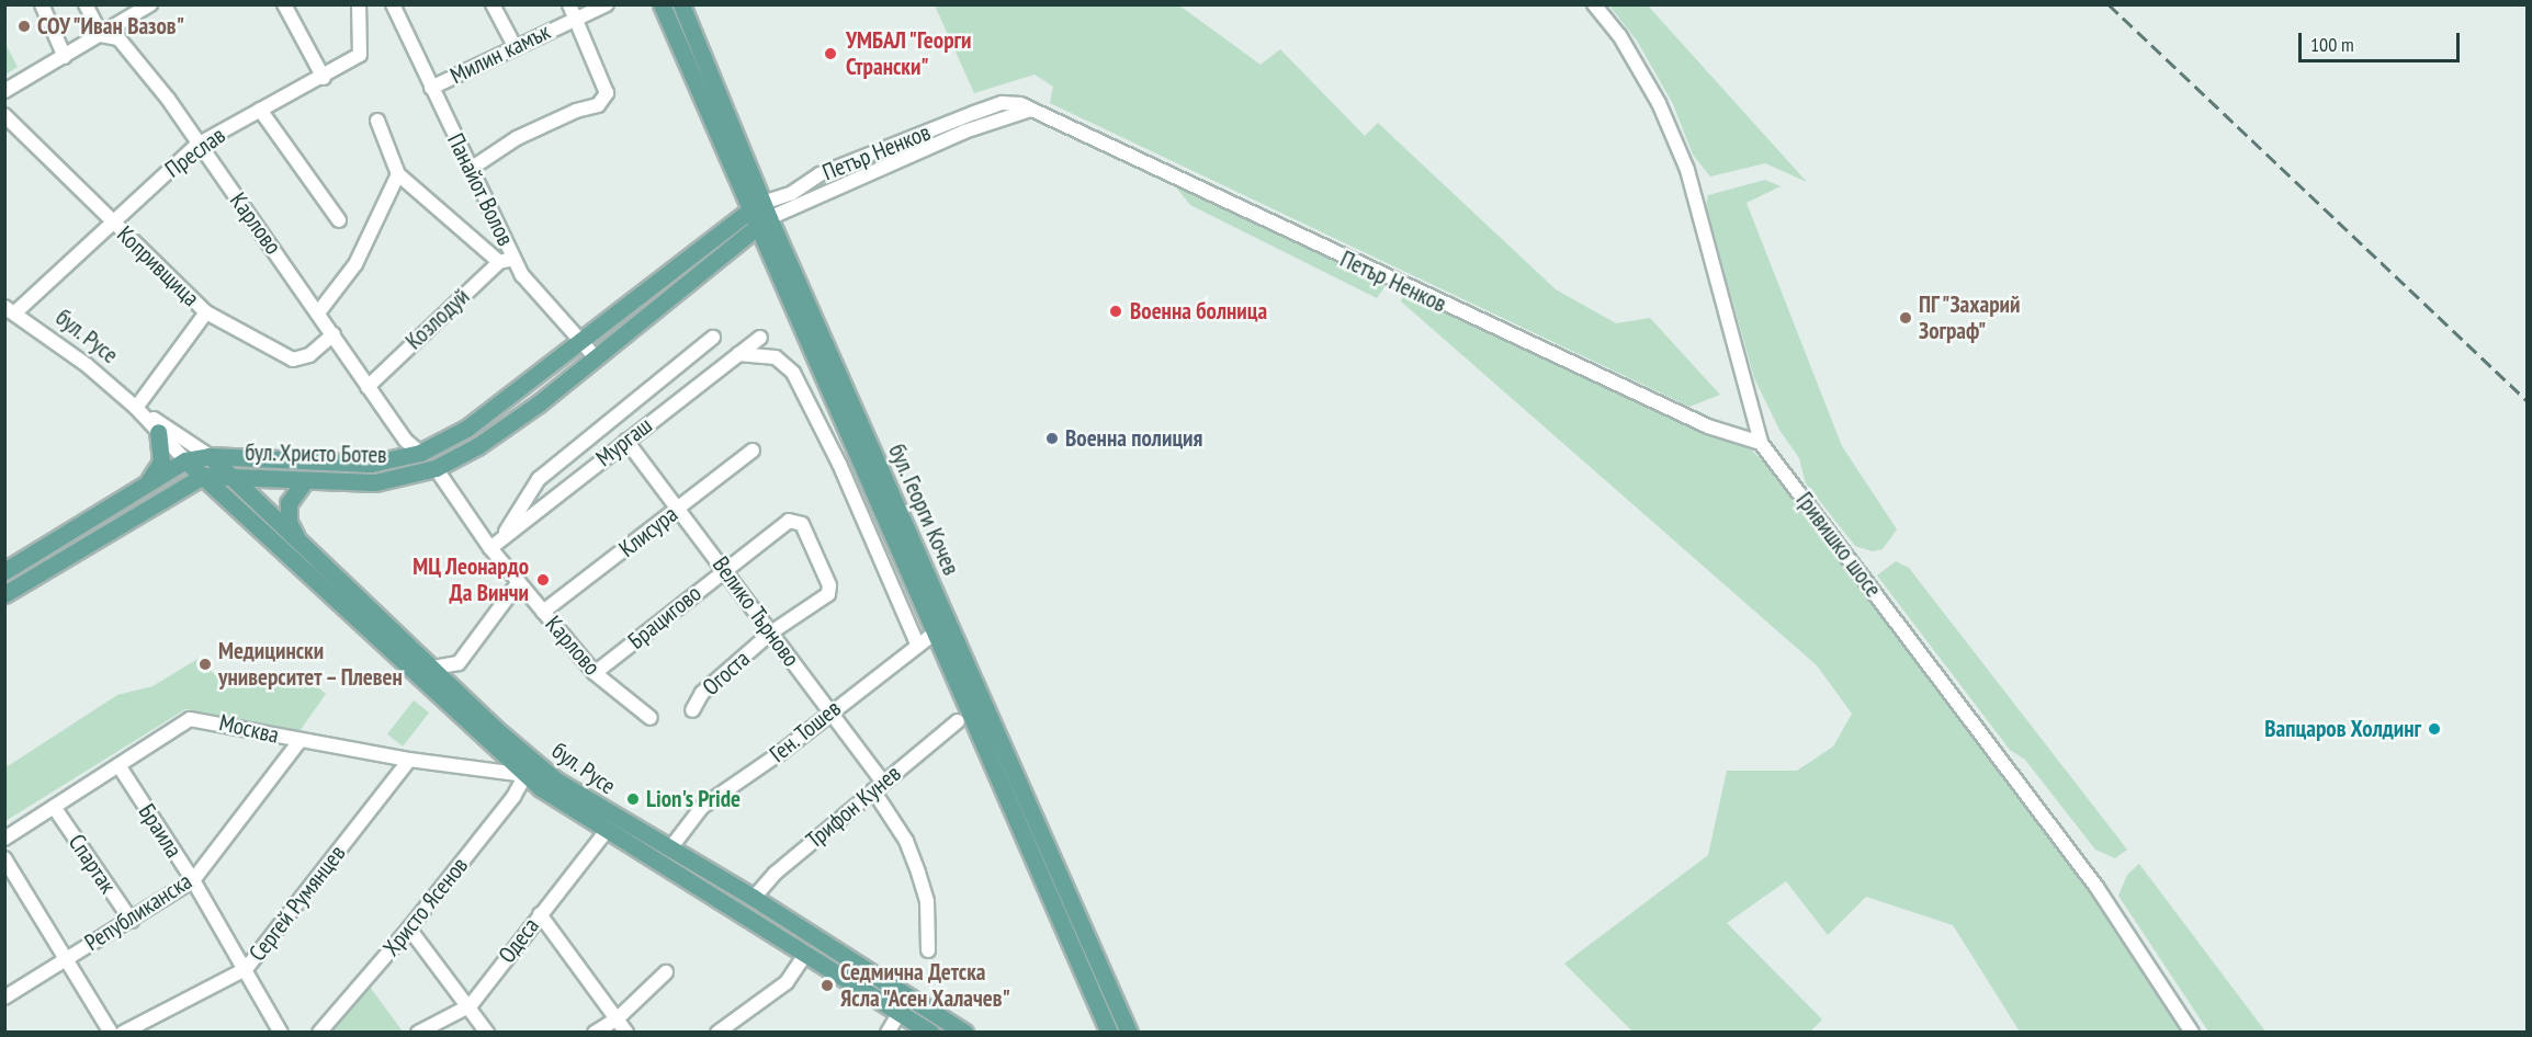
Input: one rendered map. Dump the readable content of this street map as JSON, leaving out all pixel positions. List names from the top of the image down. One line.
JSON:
{"streets":{"main road":["бул. Русе","бул. Христо Ботев","бул. Георги Кочев"],"street":["Милин камък","Преслав","Петър Ненков","Панайот Волов","Карлово","Копривщица","Козлодуй","Мургаш","Клисура","Гривишко шосе","Велико Търново","Брацигово","Огоста","Москва","Ген. Тошев","Трифон Кунев","Браила","Спартак","Сергей Румянцев","Христо Ясенов","Републиканска","Одеса"]},"crossings":[["Милин камък","Панайот Волов"],["Преслав","Карлово"],["Преслав","Копривщица"],["Преслав","бул. Русе"],["Петър Ненков","бул. Христо Ботев"],["Петър Ненков","бул. Георги Кочев"],["Петър Ненков","Гривишко шосе"],["Панайот Волов","Козлодуй"],["Панайот Волов","бул. Христо Ботев"],["Карлово","Копривщица"],["Карлово","Козлодуй"],["Карлово","Мургаш"],["Карлово","бул. Христо Ботев"],["Карлово","Клисура"],["Карлово","Брацигово"],["бул. Русе","бул. Христо Ботев"],["бул. Русе","Москва"],["бул. Русе","Ген. Тошев"],["бул. Русе","Трифон Кунев"],["бул. Русе","Христо Ясенов"],["бул. Русе","Одеса"],["Мургаш","Велико Търново"],["бул. Христо Ботев","бул. Георги Кочев"],["бул. Георги Кочев","Ген. Тошев"],["Клисура","Велико Търново"],["Велико Търново","Брацигово"],["Велико Търново","Огоста"],["Велико Търново","Ген. Тошев"],["Велико Търново","Трифон Кунев"],["Брацигово","Огоста"],["Москва","Браила"],["Москва","Спартак"],["Москва","Сергей Румянцев"],["Москва","Христо Ясенов"],["Москва","Републиканска"],["Браила","Сергей Румянцев"],["Браила","Републиканска"],["Спартак","Републиканска"]],"places":["СОУ \"Иван Вазов\"","УМБАЛ \"Георги Странски\"","Военна болница","ПГ \"Захарий Зограф\"","Военна полиция","МЦ Леонардо Да Винчи","Медицински университет – Плевен","Вапцаров Холдинг","Lion's Pride","Седмична Детска Ясла \"Асен Халачев\""],"scale_bar":"100 m"}
